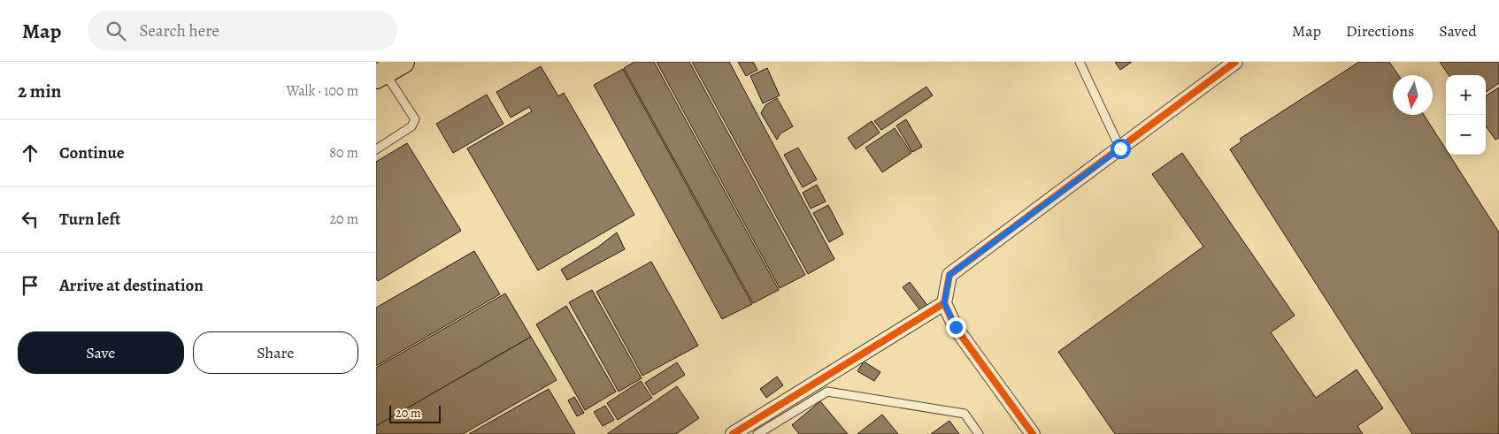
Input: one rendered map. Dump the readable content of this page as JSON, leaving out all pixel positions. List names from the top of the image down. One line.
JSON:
{"scale_bar":"20 m","north":"bottom","page":{"header":"Map","search":"Search here","nav":["Map","Directions","Saved"],"heading":["2 min","Walk · 100 m"],"map_buttons":["+","−"],"list":[["Continue","80 m"],["Turn left","20 m"],"Arrive at destination"],"buttons":["Save","Share"],"scale":"20 m"}}
